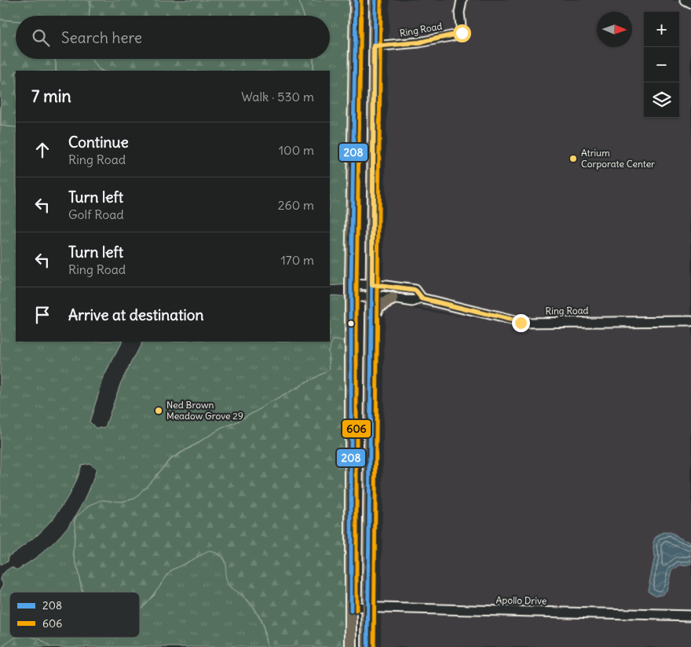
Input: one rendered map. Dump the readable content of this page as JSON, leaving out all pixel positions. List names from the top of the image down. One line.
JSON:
{"streets":{"street":["Ring Road","Apollo Drive"]},"places":["Atrium Corporate Center","Ned Brown Meadow Grove 29"],"lines":["transit line 208","transit line 606"],"legend":["208","606"],"north":"right","page":{"map_buttons":["+","−"],"search":"Search here","heading":["7 min","Walk · 530 m"],"list":[["Continue","Ring Road","100 m"],["Turn left","Golf Road","260 m"],["Turn left","Ring Road","170 m"],"Arrive at destination"]}}
